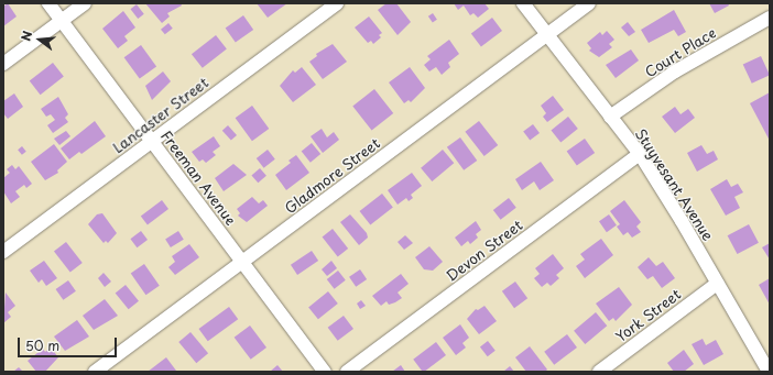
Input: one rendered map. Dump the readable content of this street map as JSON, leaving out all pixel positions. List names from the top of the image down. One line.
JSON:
{"streets":{"street":["Court Place","Lancaster Street","Gladmore Street","Freeman Avenue","Stuyvesant Avenue","Devon Street","York Street"]},"crossings":[["Court Place","Stuyvesant Avenue"],["Lancaster Street","Freeman Avenue"],["Gladmore Street","Freeman Avenue"],["Gladmore Street","Stuyvesant Avenue"],["Stuyvesant Avenue","Devon Street"],["Stuyvesant Avenue","York Street"]],"scale_bar":"50 m","north":"left"}
